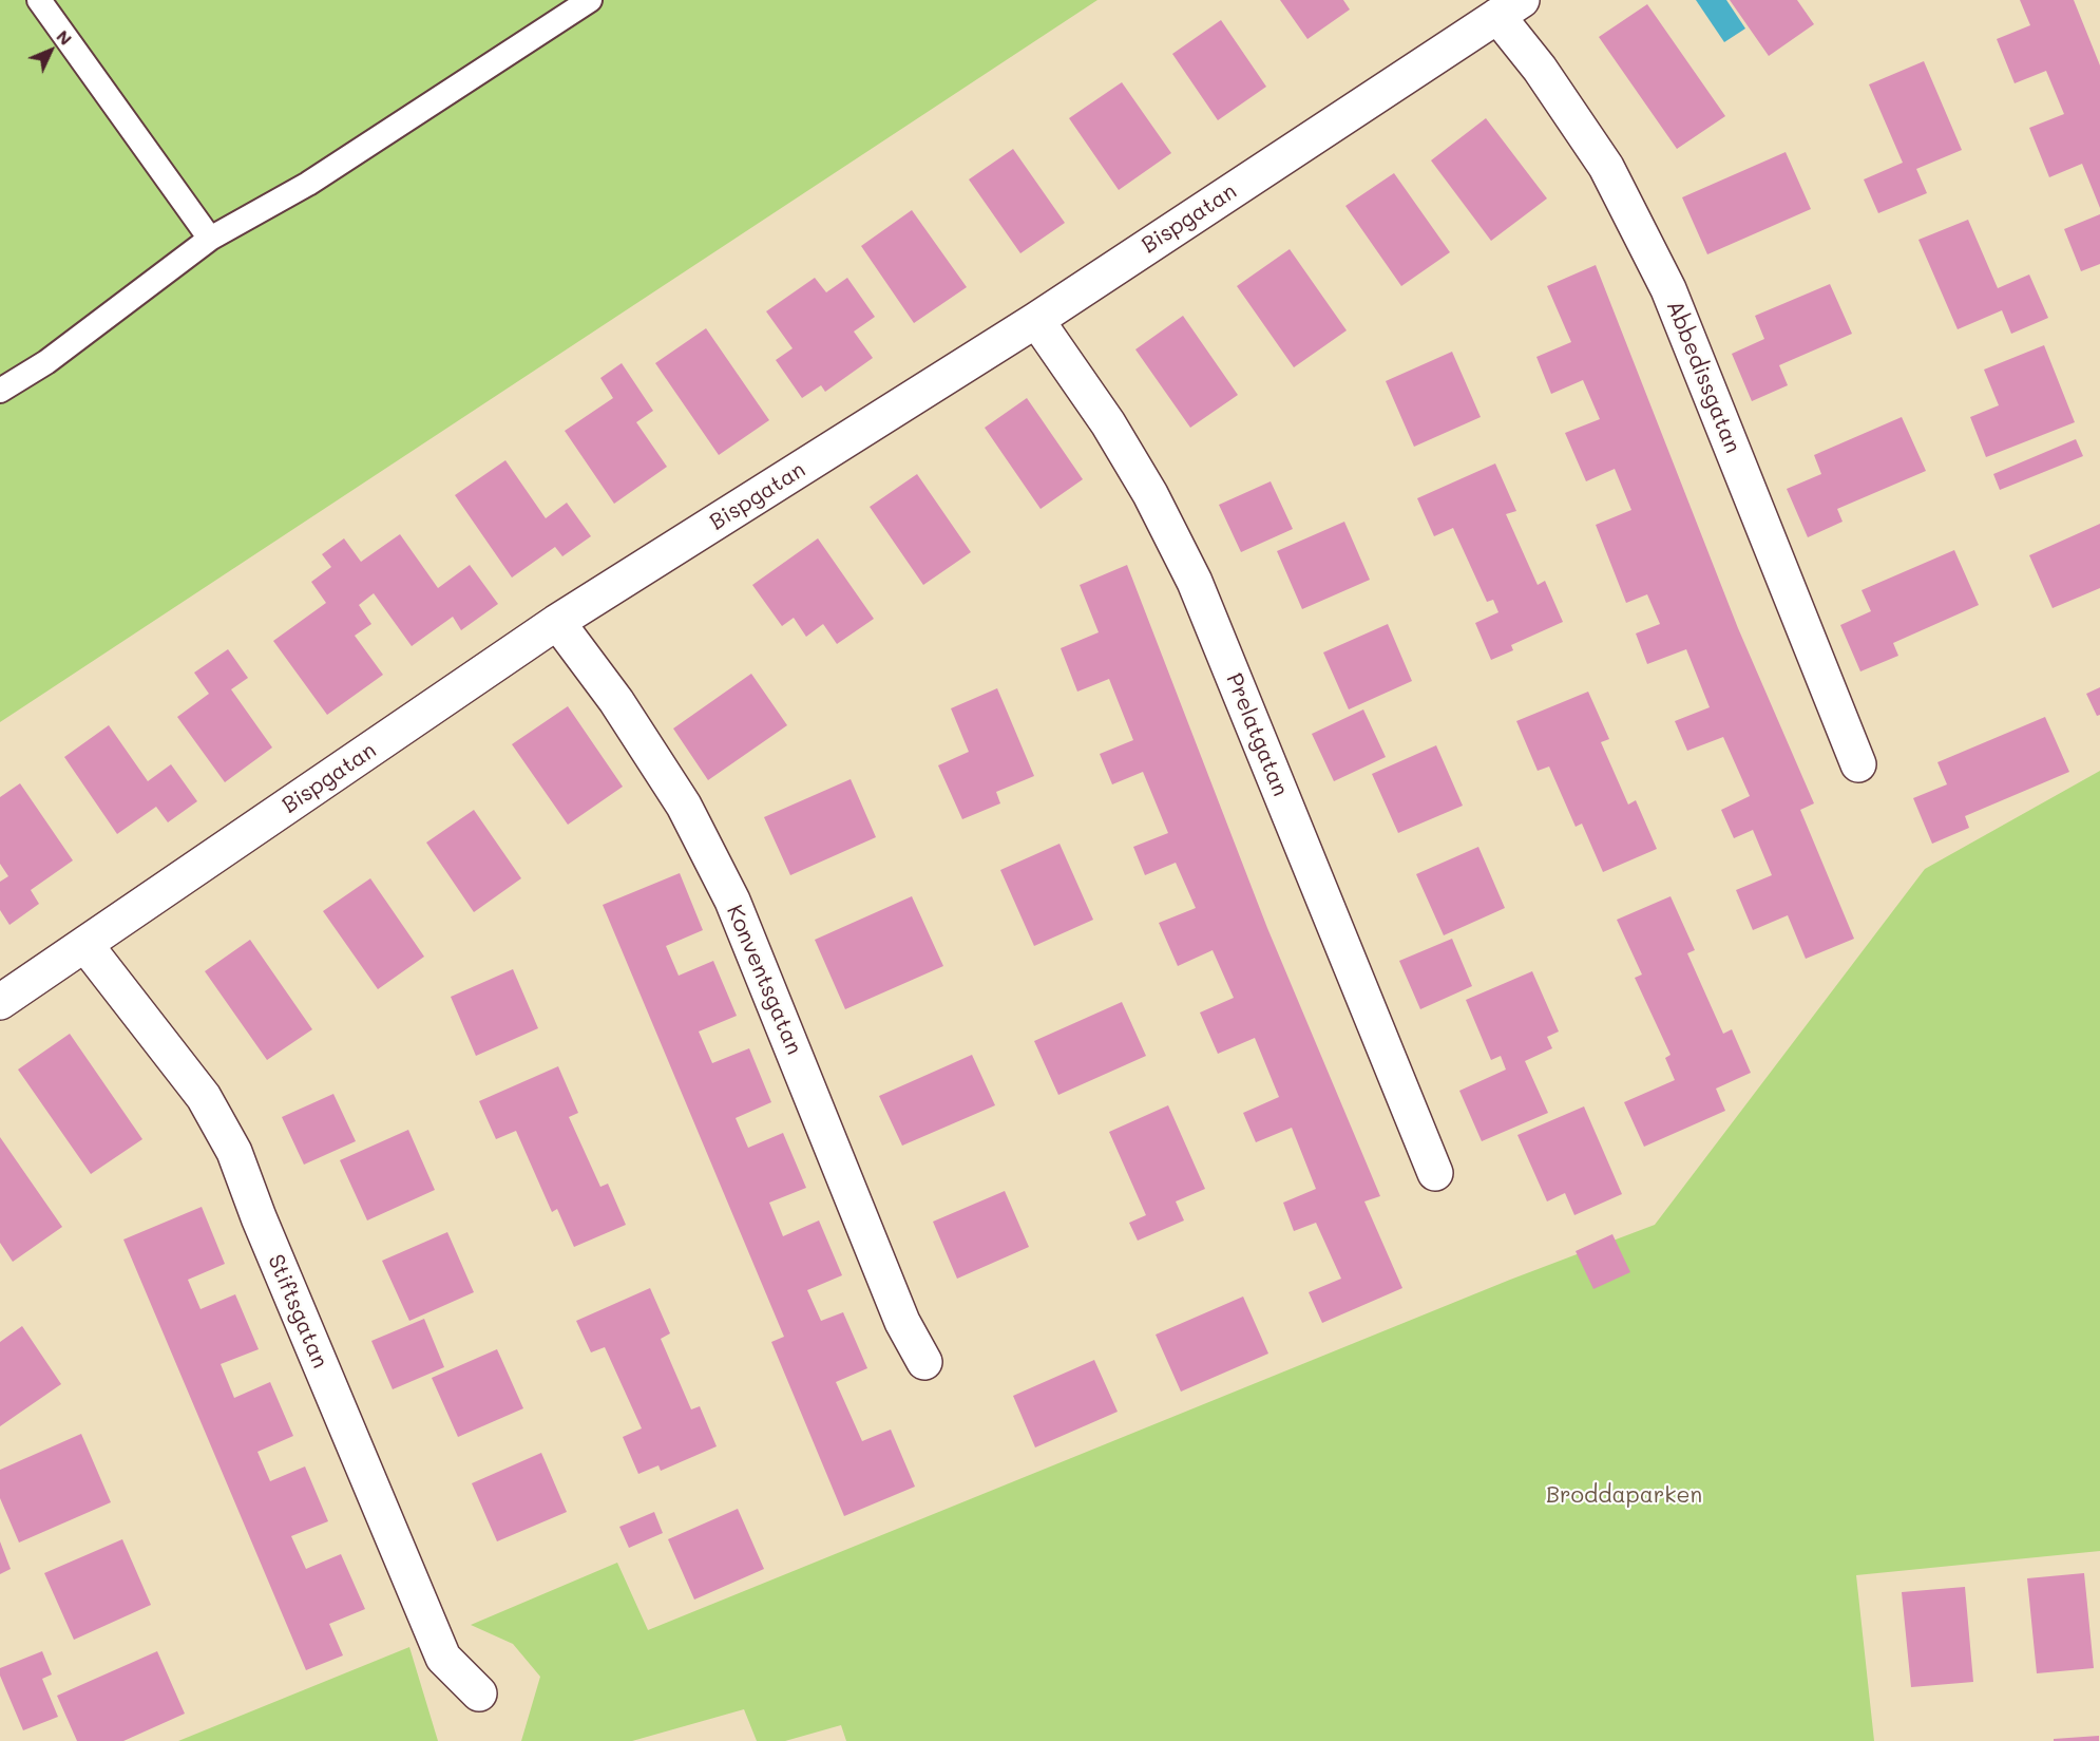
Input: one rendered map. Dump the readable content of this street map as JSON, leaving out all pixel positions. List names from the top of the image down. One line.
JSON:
{"streets":{"street":["Bispgatan","Abbedissgatan","Prelatgatan","Konventsgatan","Stiftsgatan"]},"crossings":[["Bispgatan","Abbedissgatan"],["Bispgatan","Prelatgatan"],["Bispgatan","Konventsgatan"],["Bispgatan","Stiftsgatan"]],"parks":["Broddaparken"],"north":"top right"}
